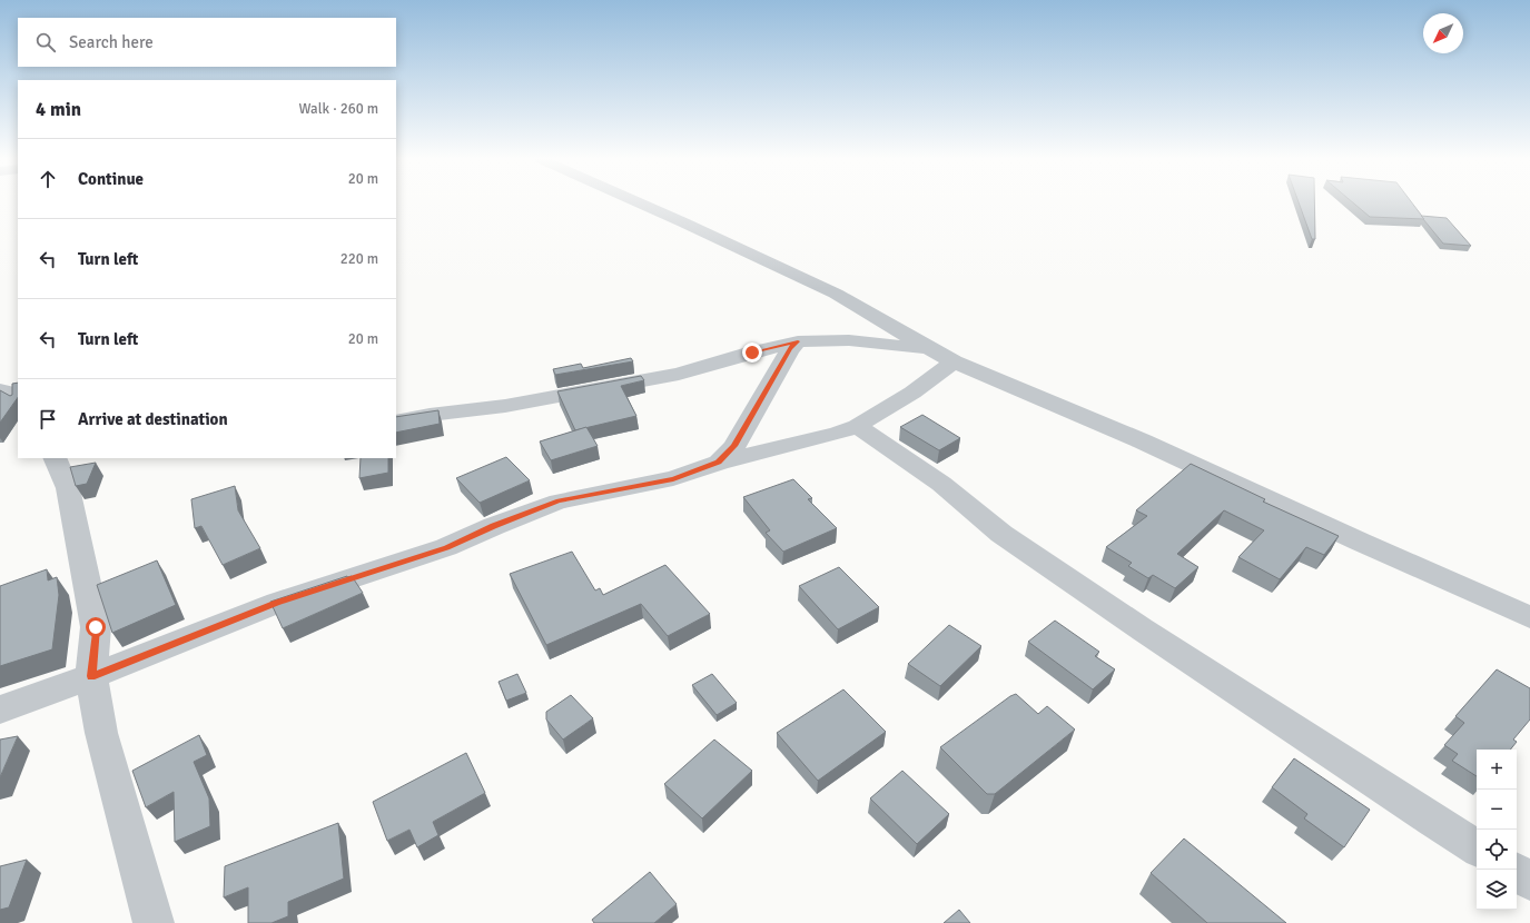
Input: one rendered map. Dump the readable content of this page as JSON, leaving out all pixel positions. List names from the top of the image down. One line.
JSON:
{"north":"bottom left","page":{"search":"Search here","heading":["4 min","Walk · 260 m"],"list":[["Continue","20 m"],["Turn left","220 m"],["Turn left","20 m"],"Arrive at destination"],"map_buttons":["+","−"]}}
